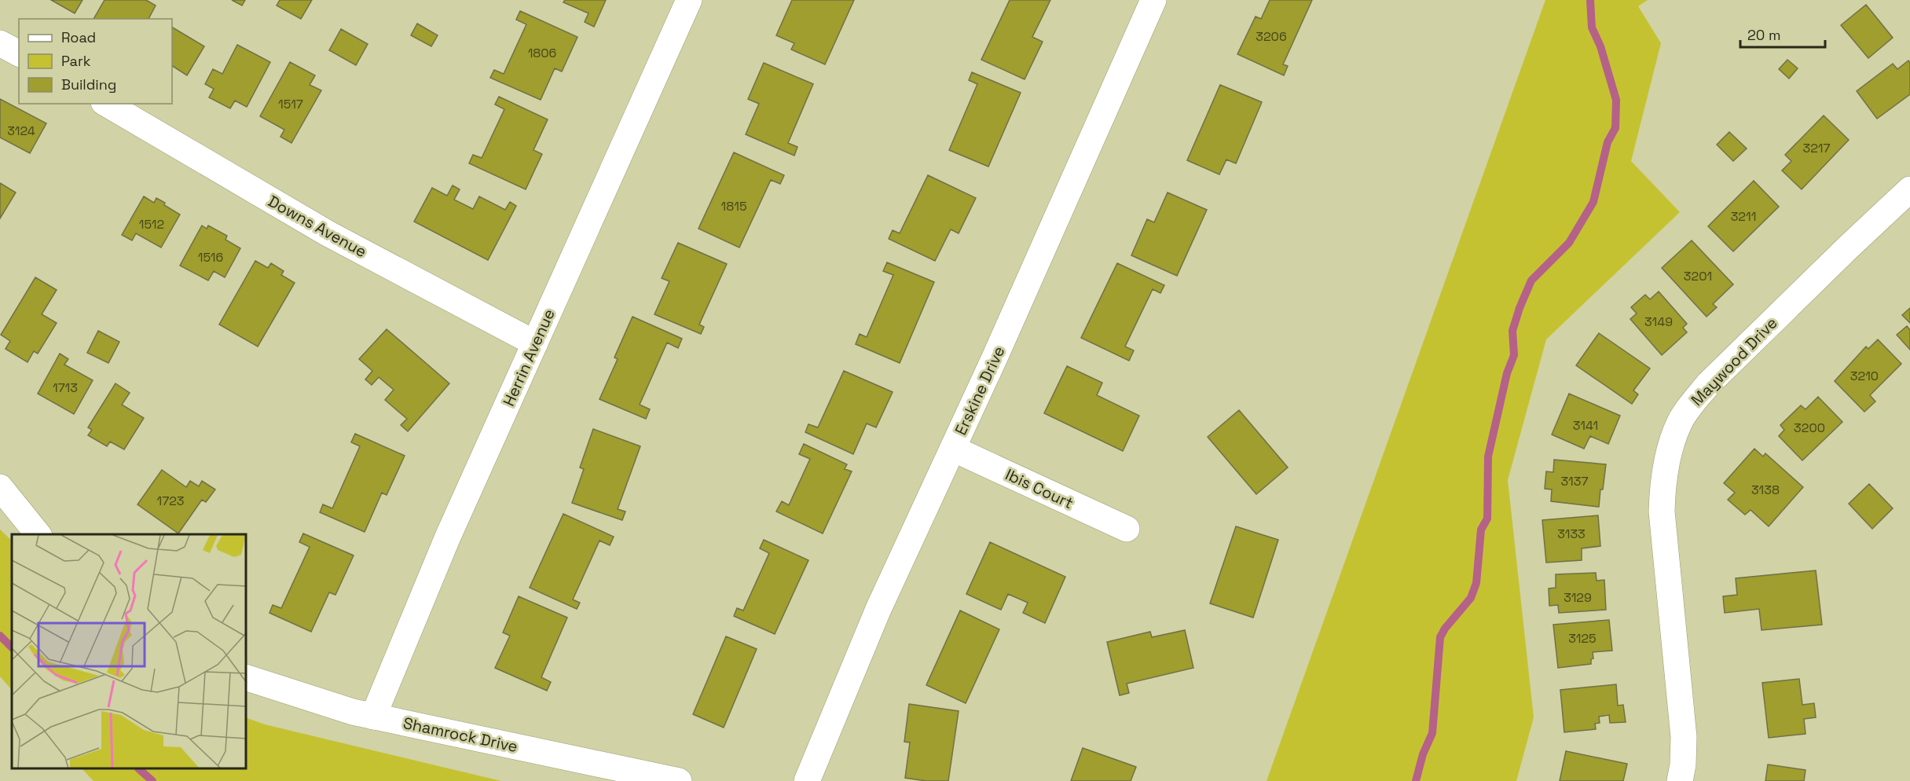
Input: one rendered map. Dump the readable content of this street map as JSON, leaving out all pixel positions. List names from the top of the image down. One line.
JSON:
{"streets":{"street":["Downs Avenue","Herrin Avenue","Maywood Drive","Erskine Drive","Ibis Court","Shamrock Drive"]},"crossings":[["Downs Avenue","Herrin Avenue"],["Herrin Avenue","Shamrock Drive"],["Erskine Drive","Ibis Court"]],"house_numbers":["3206","1806","1517","3124","3217","1815","3211","1512","1516","3201","3149","3210","1713","3141","3200","3137","3138","1723","3133","3129","3125"],"legend":["Road","Park","Building"],"scale_bar":"20 m"}
